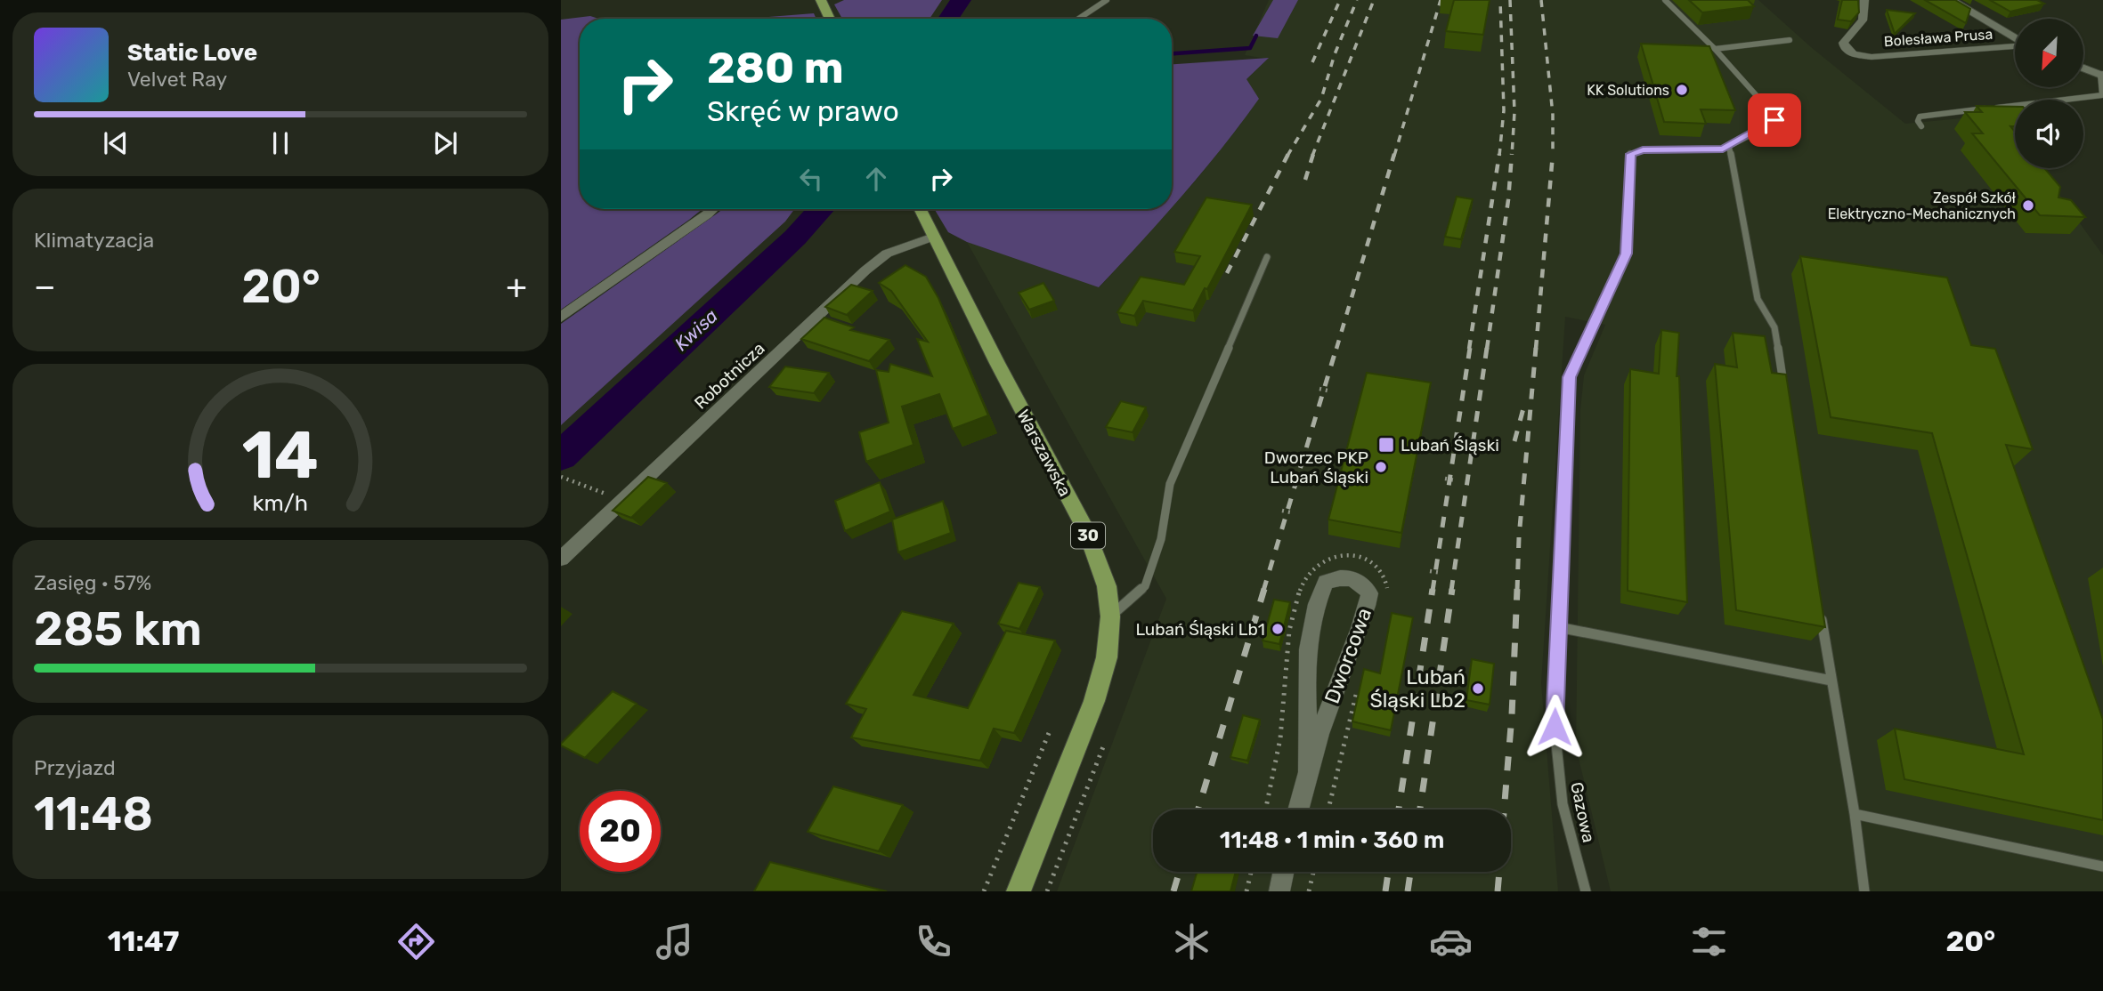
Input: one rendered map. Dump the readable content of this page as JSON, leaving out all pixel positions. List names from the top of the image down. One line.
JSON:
{"streets":{"main road":["Warszawska","30"],"street":["Bolesława Prusa","Robotnicza","Dworcowa"],"lane":["Gazowa"]},"crossings":[["Robotnicza","Warszawska"]],"water":["Kwisa"],"places":{"other":["KK Solutions","Zespół Szkół Elektryczno-Mechanicznych","Dworzec PKP Lubań Śląski","Lubań Śląski Lb1","Lubań Śląski Lb2"],"transit":["Lubań Śląski"]},"north":"bottom left","page":{"turn":["280 m","Skręć w prawo"],"song":["Static Love","Velvet Ray"],"tile":["Klimatyzacja",["Zasięg · 57%","285 km"],["Przyjazd","11:48"]],"heat":["−","20°","+"],"limit":"20","trip":"11:48 · 1 min · 360 m","tabs":["11:47","20°"],"gauge":["14","km/h"]}}
